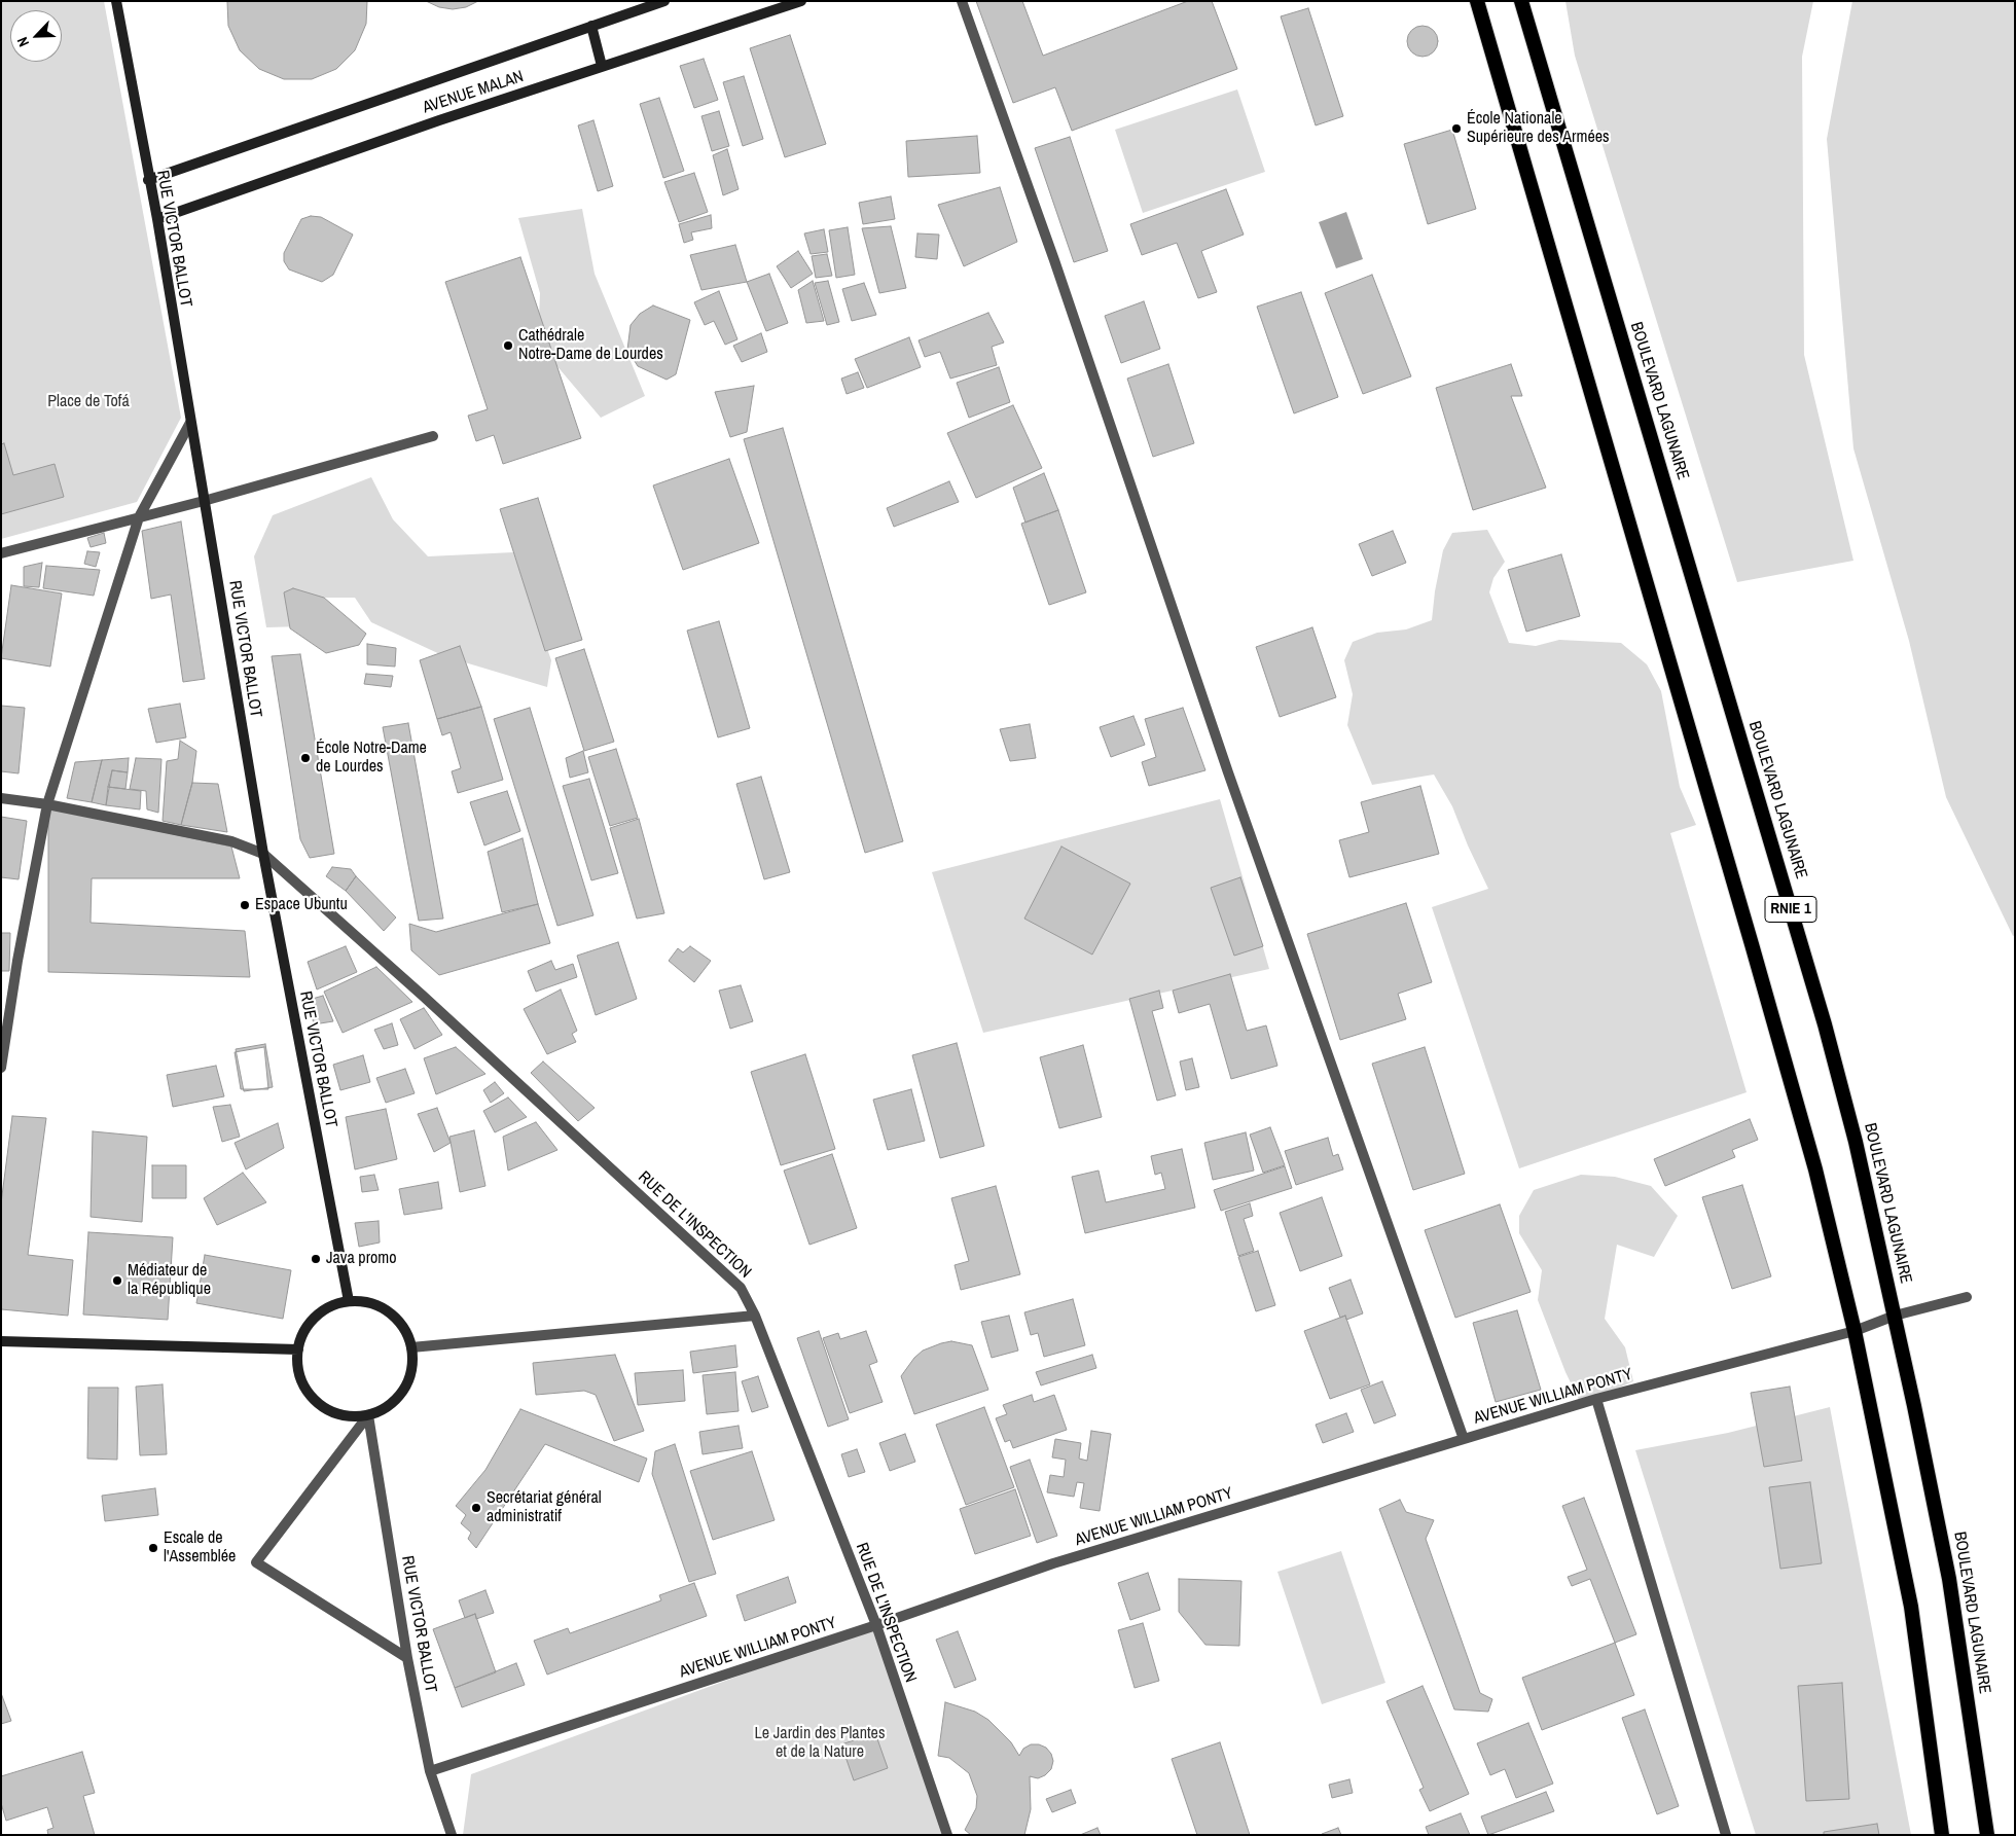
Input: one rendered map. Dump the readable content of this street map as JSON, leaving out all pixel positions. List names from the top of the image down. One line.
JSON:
{"streets":{"highway":["BOULEVARD LAGUNAIRE","RNIE 1"],"main road":["AVENUE MALAN","RUE VICTOR BALLOT"],"street":["RUE DE L'INSPECTION","AVENUE WILLIAM PONTY"]},"crossings":[["AVENUE MALAN","RUE VICTOR BALLOT"],["RUE VICTOR BALLOT","RUE DE L'INSPECTION"],["RUE VICTOR BALLOT","AVENUE WILLIAM PONTY"],["BOULEVARD LAGUNAIRE","AVENUE WILLIAM PONTY"],["RNIE 1","AVENUE WILLIAM PONTY"],["RUE DE L'INSPECTION","AVENUE WILLIAM PONTY"]],"parks":["Place de Tofá","Le Jardin des Plantes et de la Nature"],"places":["École Nationale Supérieure des Armées","Cathédrale Notre-Dame de Lourdes","École Notre-Dame de Lourdes","Espace Ubuntu","Java promo","Médiateur de la République","Secrétariat général administratif","Escale de l'Assemblée"],"north":"bottom left"}
